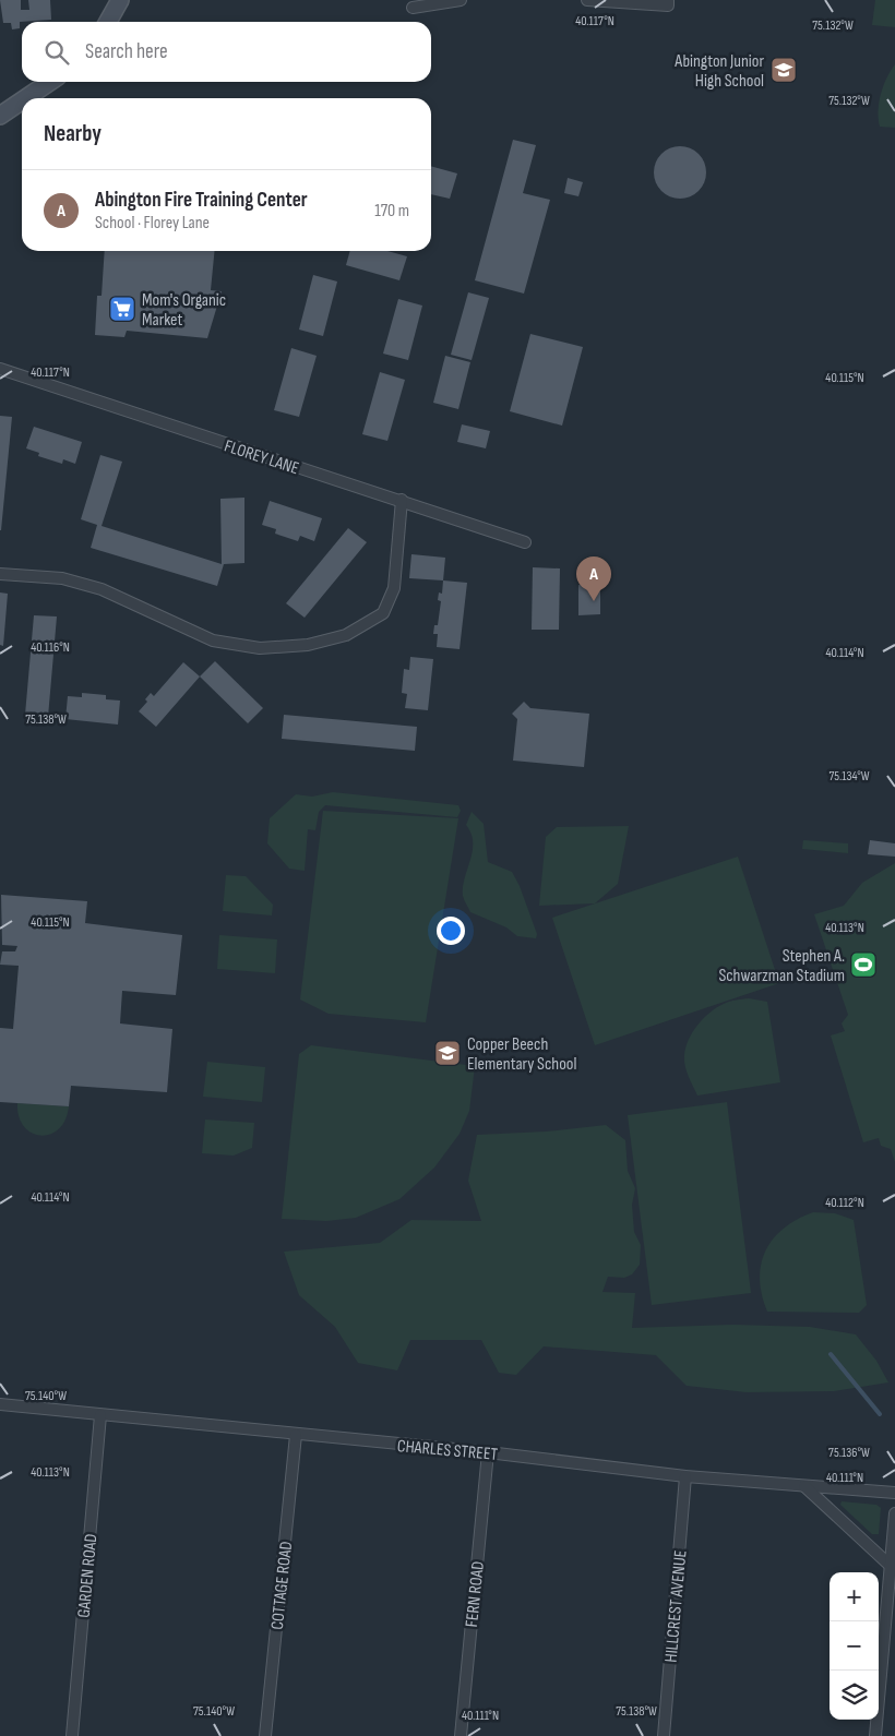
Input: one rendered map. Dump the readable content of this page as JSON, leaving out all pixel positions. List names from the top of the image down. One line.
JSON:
{"streets":{"street":["FLOREY LANE","CHARLES STREET","GARDEN ROAD","COTTAGE ROAD","FERN ROAD","HILLCREST AVENUE"]},"crossings":[["CHARLES STREET","GARDEN ROAD"],["CHARLES STREET","COTTAGE ROAD"],["CHARLES STREET","FERN ROAD"],["CHARLES STREET","HILLCREST AVENUE"]],"places":{"school or university":["Abington Junior High School","Copper Beech Elementary School"],"supermarket":["Mom's Organic Market"],"sports":["Stephen A. Schwarzman Stadium"]},"page":{"search":"Search here","heading":"Nearby","list":[{"mark":"A","name":"Abington Fire Training Center","note":"School · Florey Lane","value":"170 m"}],"pins":"A","map_buttons":["+","−"]},"coordinates":["40.117°N","75.132°W","40.115°N","40.116°N","40.114°N","75.138°W","75.134°W","40.113°N","40.112°N","75.140°W","75.136°W","40.111°N"]}
